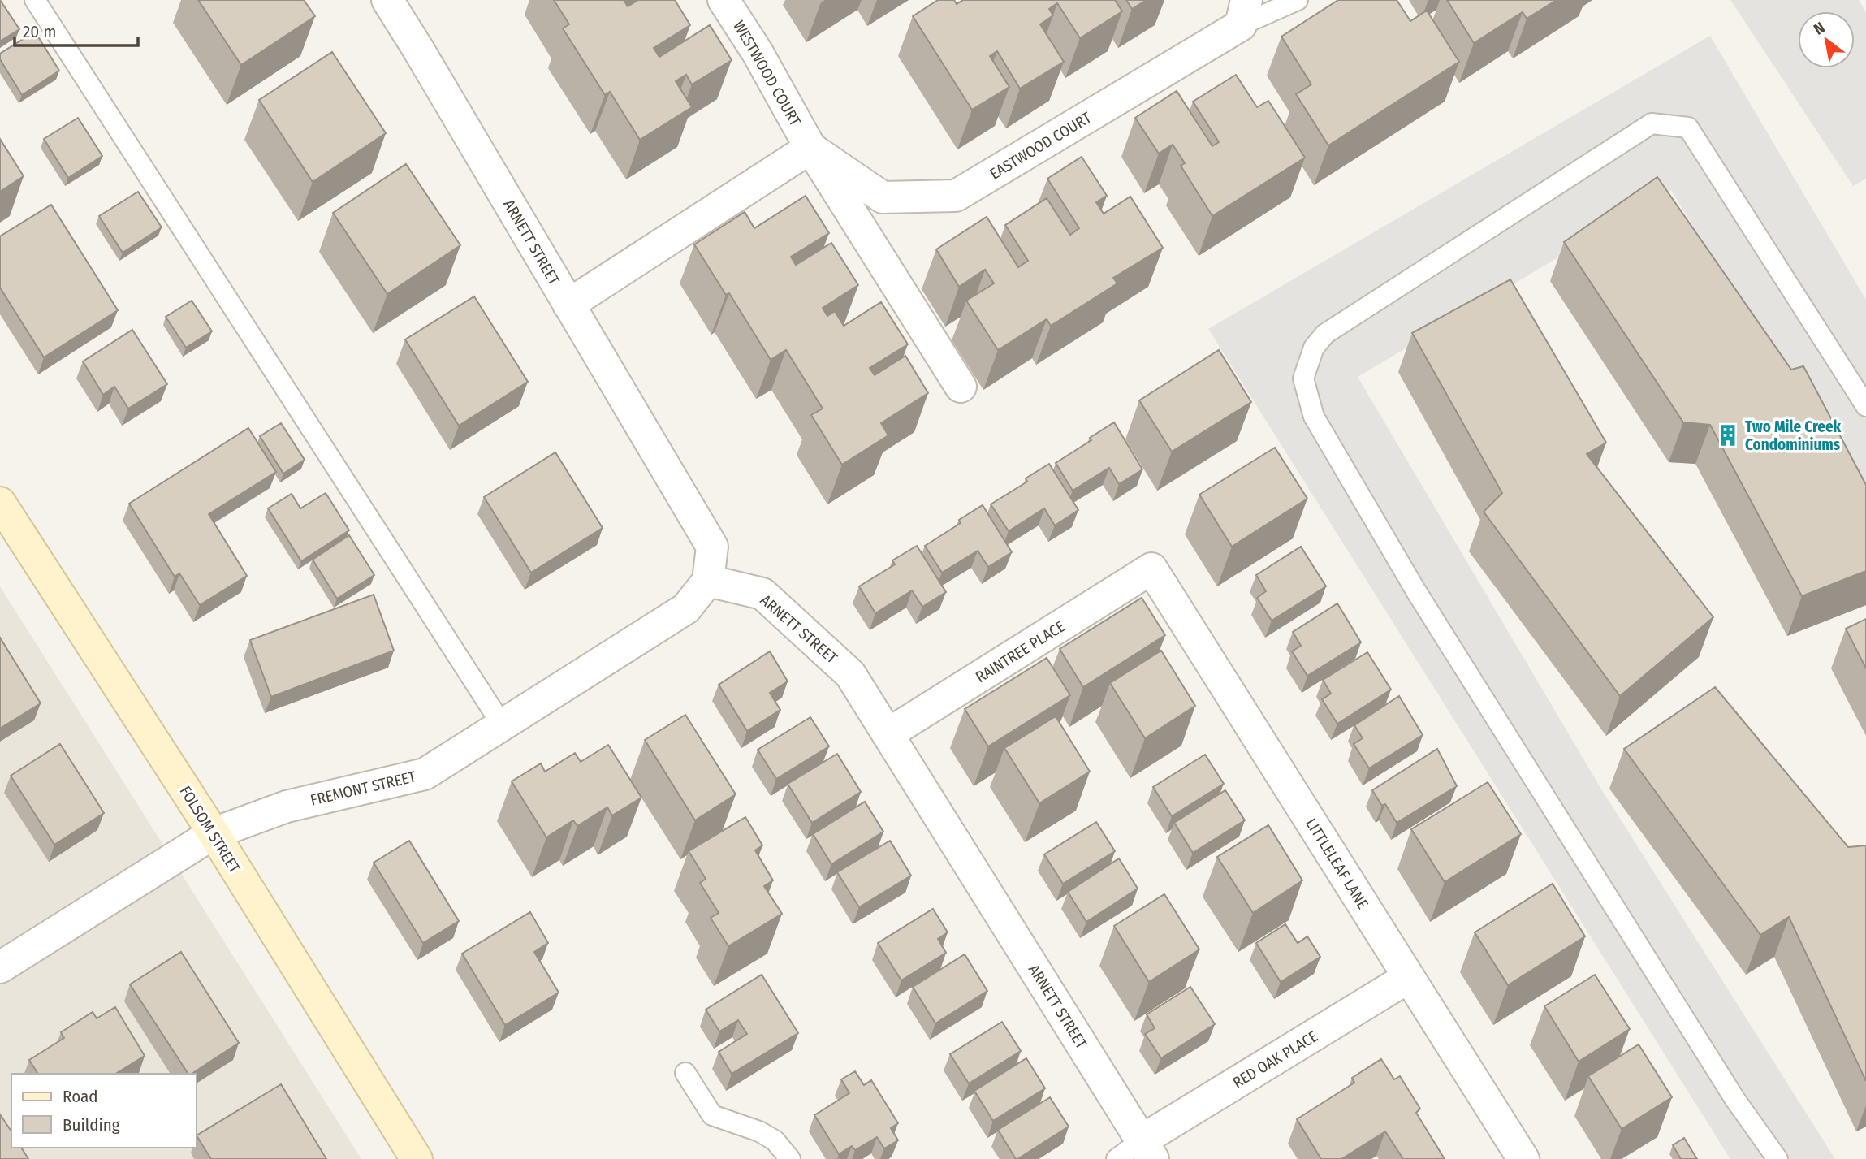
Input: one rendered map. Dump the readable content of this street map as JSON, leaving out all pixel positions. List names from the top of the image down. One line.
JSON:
{"streets":{"main road":["FOLSOM STREET"],"street":["WESTWOOD COURT","EASTWOOD COURT","ARNETT STREET","RAINTREE PLACE","FREMONT STREET","LITTLELEAF LANE","RED OAK PLACE"]},"crossings":[["WESTWOOD COURT","EASTWOOD COURT"],["ARNETT STREET","RAINTREE PLACE"],["ARNETT STREET","FREMONT STREET"],["ARNETT STREET","RED OAK PLACE"],["RAINTREE PLACE","LITTLELEAF LANE"],["FREMONT STREET","FOLSOM STREET"],["LITTLELEAF LANE","RED OAK PLACE"]],"places":{"building":["Two Mile Creek Condominiums"]},"legend":["Road","Building"],"scale_bar":"20 m","north":"top left"}
